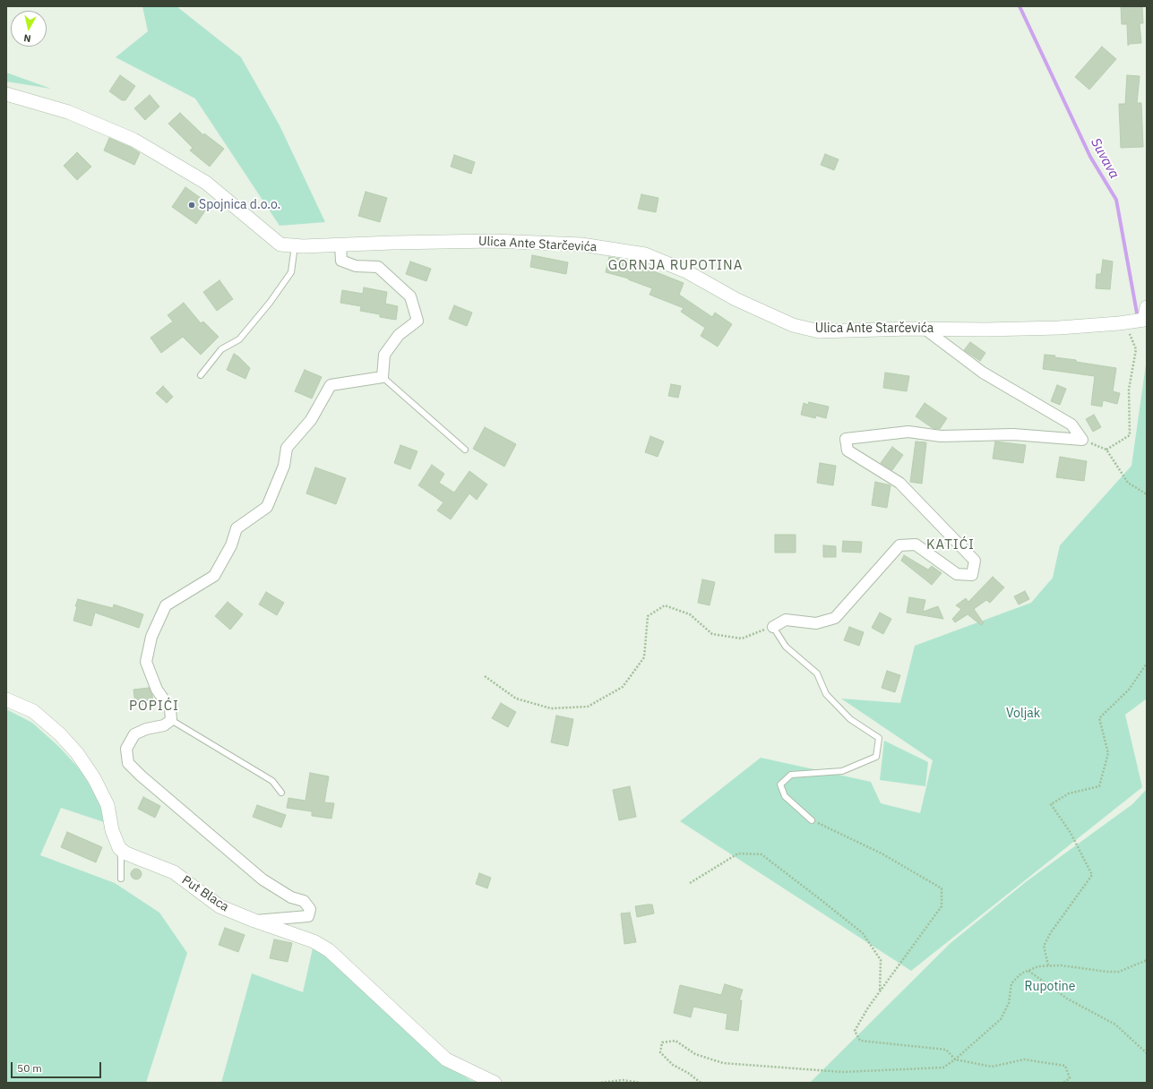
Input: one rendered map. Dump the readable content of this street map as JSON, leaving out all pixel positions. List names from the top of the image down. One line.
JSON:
{"streets":{"street":["Ulica Ante Starčevića","Put Blaca"]},"districts":["GORNJA RUPOTINA","KATIĆI","POPIĆI"],"water":["Suvava"],"parks":["Voljak","Rupotine"],"places":["Spojnica d.o.o."],"scale_bar":"50 m","north":"bottom"}
